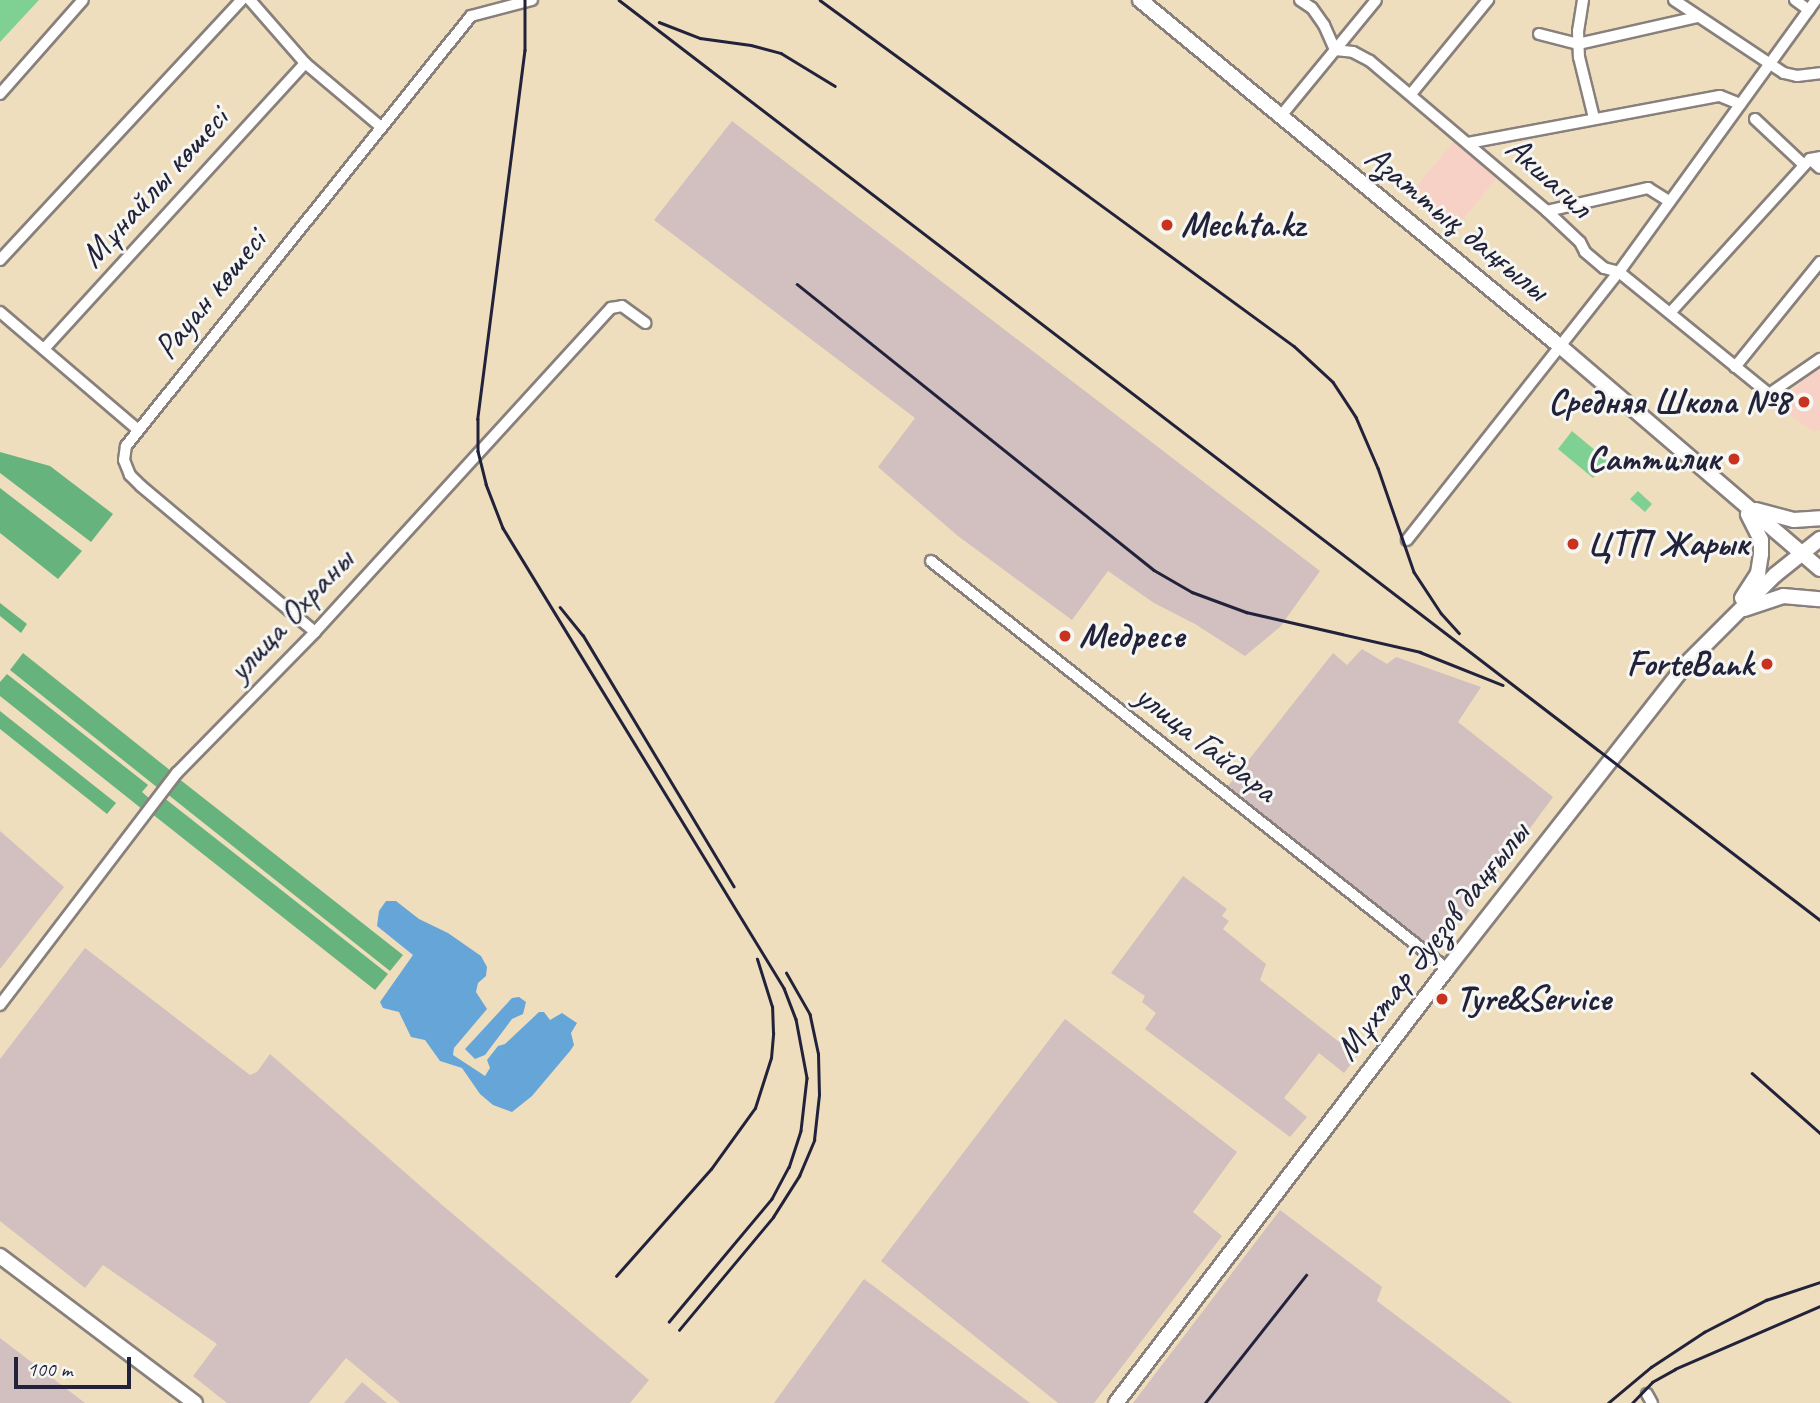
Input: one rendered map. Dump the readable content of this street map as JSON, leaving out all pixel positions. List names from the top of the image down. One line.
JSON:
{"streets":{"main road":["Азаттық даңғылы","Мұхтар Әуезов даңғылы"],"street":["Акшагил","Мұнайлы көшесі","Рауан көшесі","улица Охраны","улица Гайдара"]},"crossings":[["Рауан көшесі","улица Охраны"],["улица Гайдара","Мұхтар Әуезов даңғылы"]],"places":["Mechta.kz","Средняя Школа №8","Саттилик","ЦТП Жарык","Медресе","ForteBank","Tyre&Service"],"scale_bar":"100 m"}
